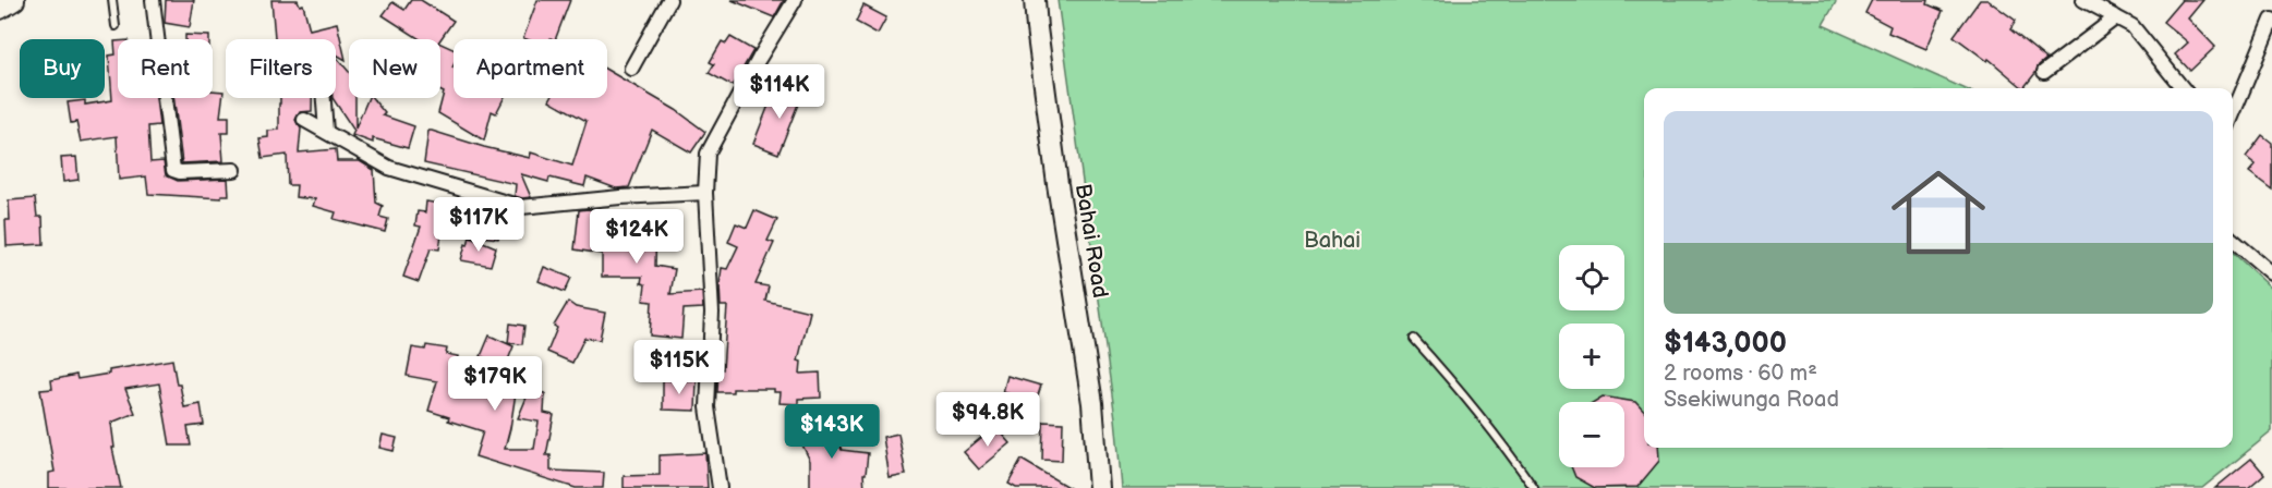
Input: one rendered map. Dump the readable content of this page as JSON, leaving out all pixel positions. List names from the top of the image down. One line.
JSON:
{"streets":{"street":["Bahai Road"]},"parks":["Bahai"],"page":{"chip":["Buy","Rent","Filters","New","Apartment"],"price":["$114K","$117K","$124K","$115K","$179K","$94.8K","$143K"],"list":[{"name":"$143,000","note":"2 rooms · 60 m² · Ssekiwunga Road"}],"map_buttons":["+","−"]}}
